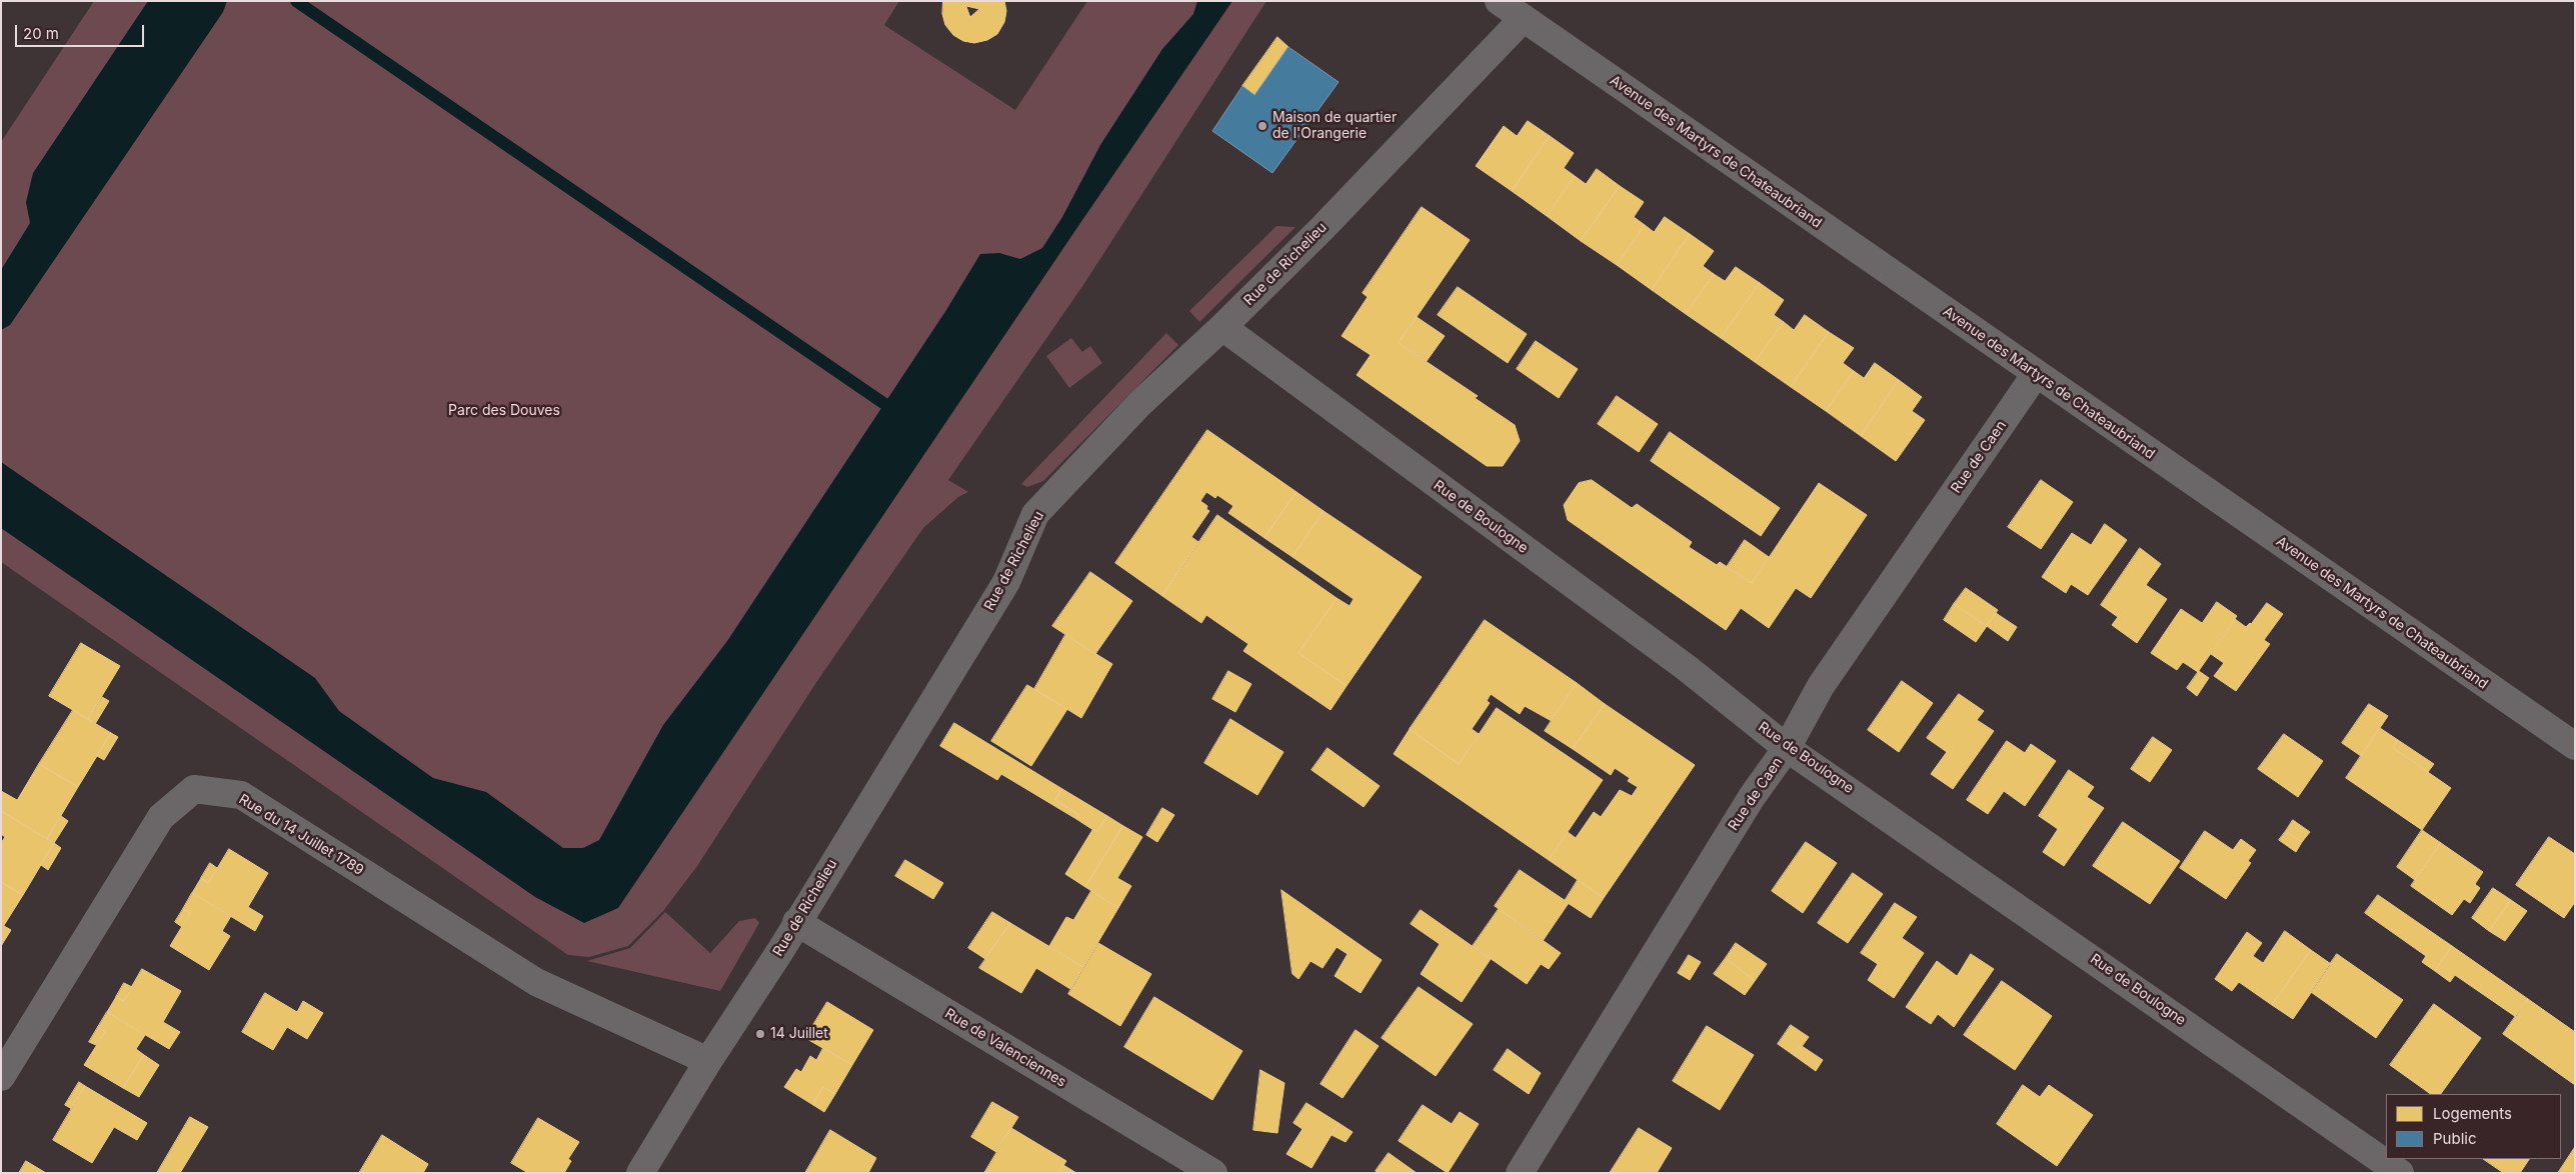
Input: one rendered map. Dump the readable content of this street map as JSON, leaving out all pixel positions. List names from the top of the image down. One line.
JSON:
{"streets":{"street":["Avenue des Martyrs de Chateaubriand","Rue de Richelieu","Rue de Caen","Rue de Boulogne","Rue du 14 Juillet 1789","Rue de Valenciennes"]},"crossings":[["Avenue des Martyrs de Chateaubriand","Rue de Richelieu"],["Avenue des Martyrs de Chateaubriand","Rue de Caen"],["Rue de Richelieu","Rue de Boulogne"],["Rue de Richelieu","Rue du 14 Juillet 1789"],["Rue de Richelieu","Rue de Valenciennes"],["Rue de Caen","Rue de Boulogne"]],"parks":["Parc des Douves"],"places":["Maison de quartier de l'Orangerie","14 Juillet"],"legend":["Logements","Public"],"scale_bar":"20 m"}
